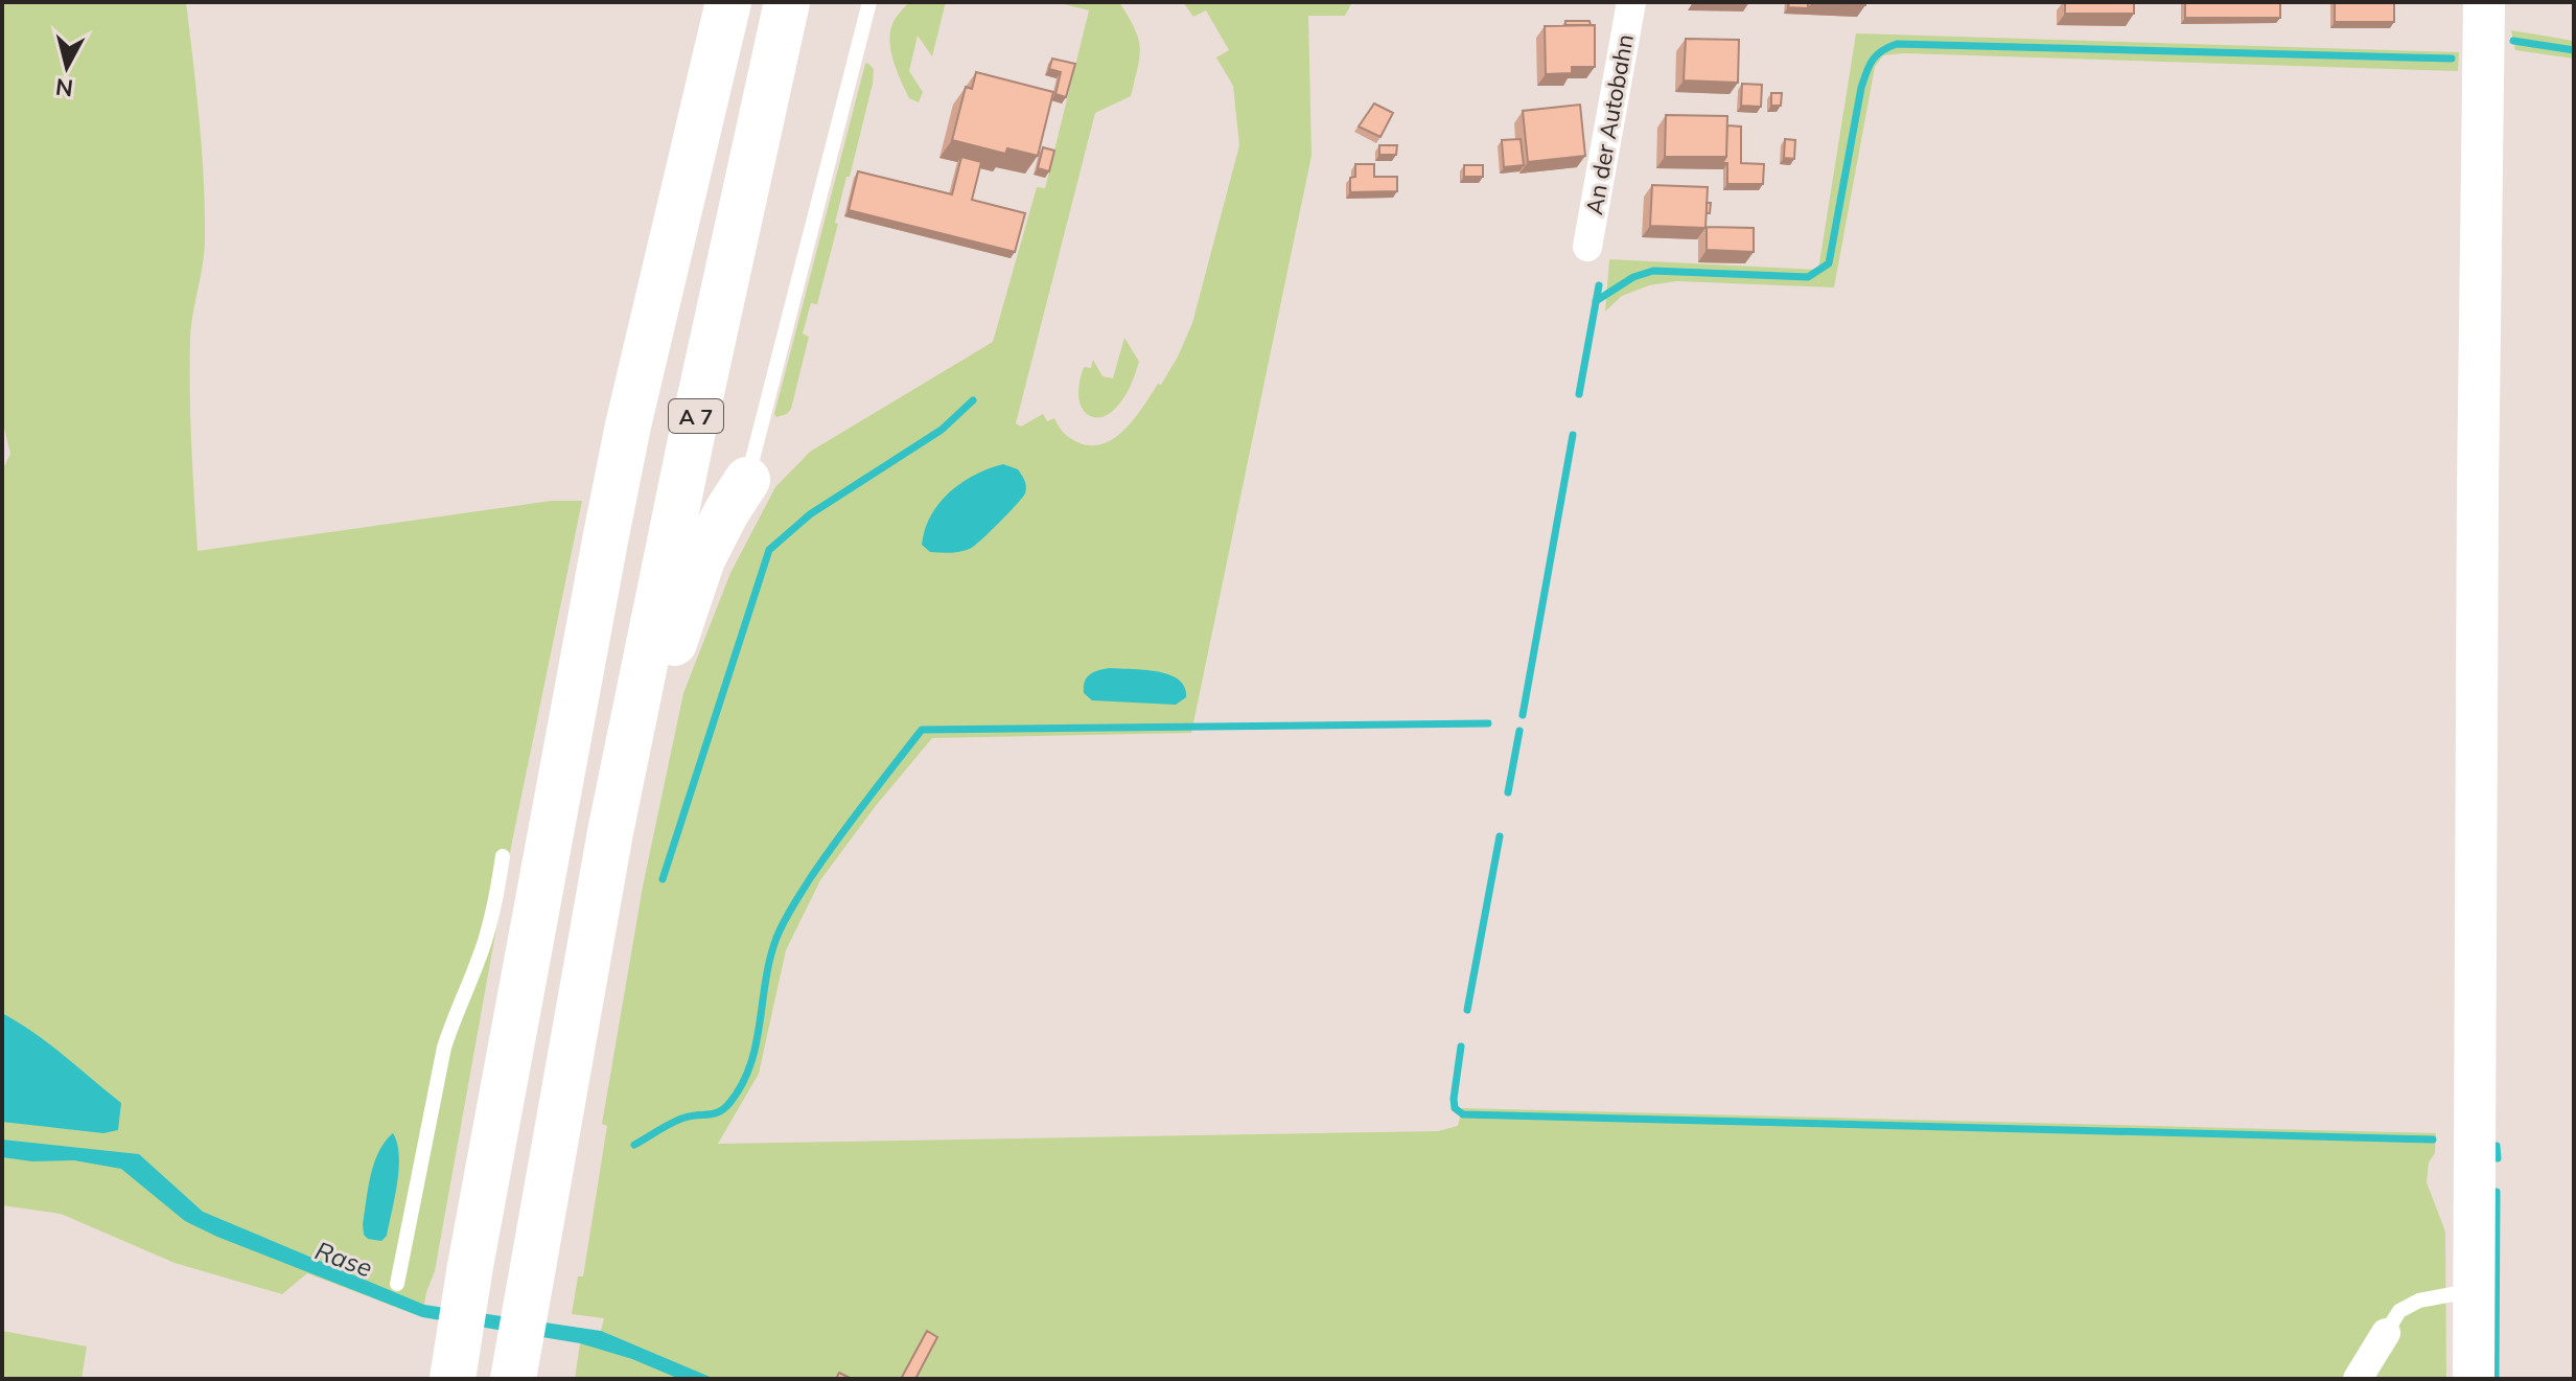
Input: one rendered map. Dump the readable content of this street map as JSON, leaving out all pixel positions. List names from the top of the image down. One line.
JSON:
{"streets":{"highway":["A 7"],"street":["An der Autobahn"]},"water":["Rase"],"north":"bottom"}
